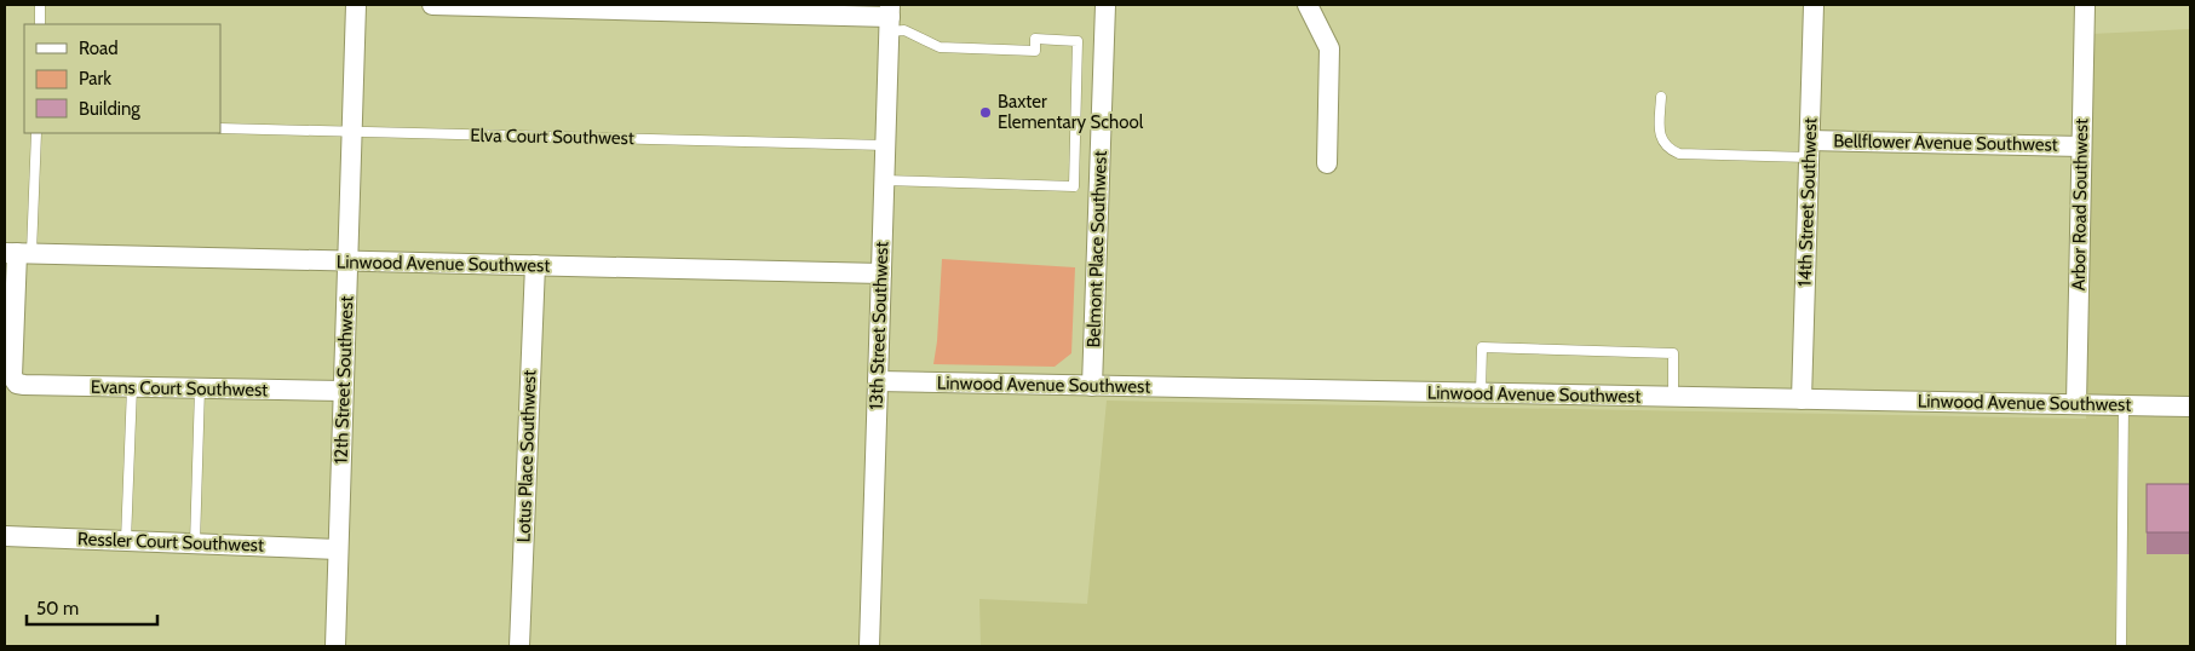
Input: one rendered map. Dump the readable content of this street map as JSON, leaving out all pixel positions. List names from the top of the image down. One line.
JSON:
{"streets":{"street":["Bellflower Avenue Southwest","14th Street Southwest","Arbor Road Southwest","Belmont Place Southwest","Linwood Avenue Southwest","13th Street Southwest","12th Street Southwest","Evans Court Southwest","Lotus Place Southwest","Ressler Court Southwest"],"lane":["Elva Court Southwest"]},"crossings":[["Elva Court Southwest","13th Street Southwest"],["Elva Court Southwest","12th Street Southwest"],["Bellflower Avenue Southwest","14th Street Southwest"],["Bellflower Avenue Southwest","Arbor Road Southwest"],["14th Street Southwest","Linwood Avenue Southwest"],["Arbor Road Southwest","Linwood Avenue Southwest"],["Belmont Place Southwest","Linwood Avenue Southwest"],["Linwood Avenue Southwest","13th Street Southwest"],["Linwood Avenue Southwest","12th Street Southwest"],["Linwood Avenue Southwest","Evans Court Southwest"],["Linwood Avenue Southwest","Lotus Place Southwest"],["12th Street Southwest","Evans Court Southwest"],["12th Street Southwest","Ressler Court Southwest"]],"places":["Baxter Elementary School"],"legend":["Road","Park","Building"],"scale_bar":"50 m"}
